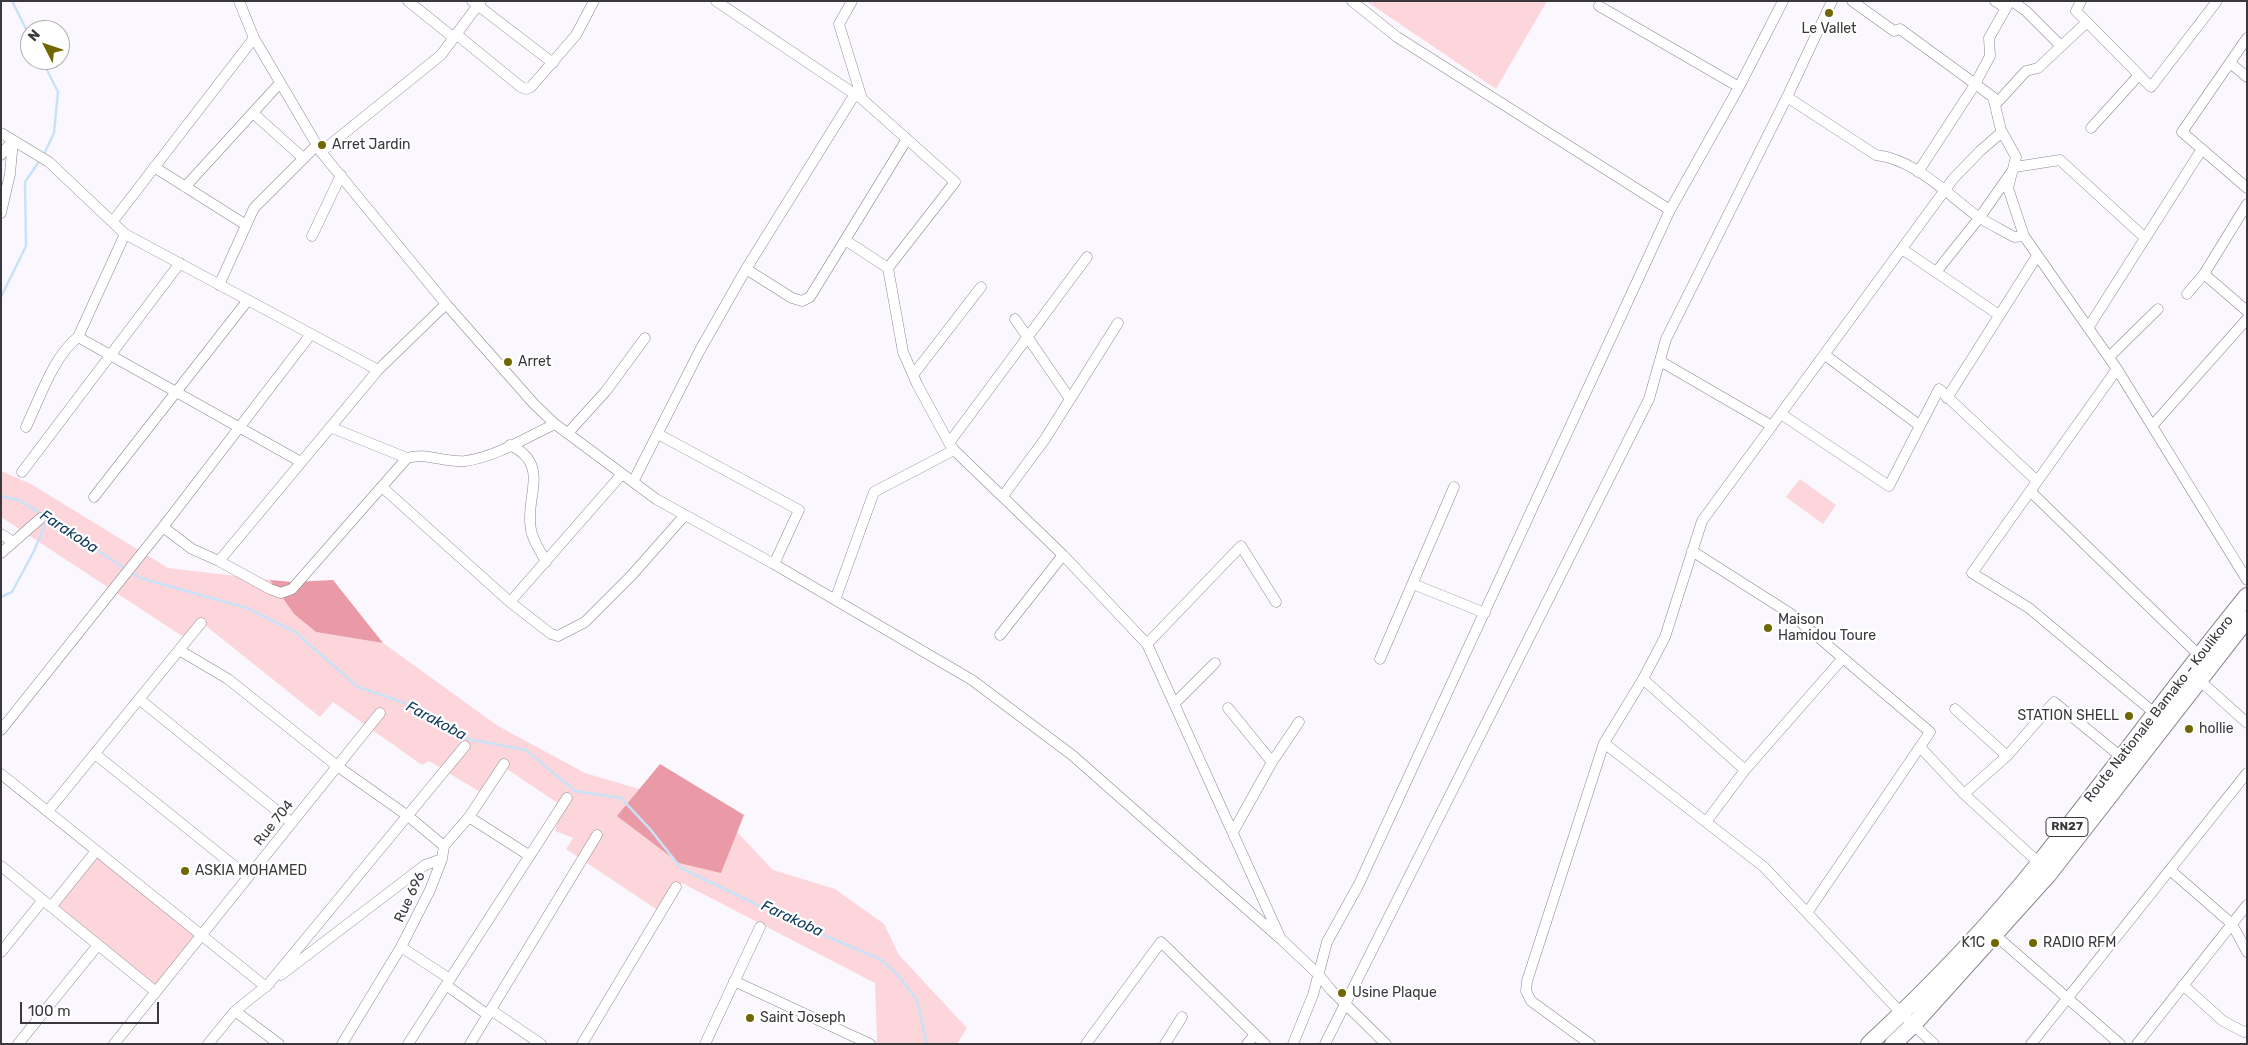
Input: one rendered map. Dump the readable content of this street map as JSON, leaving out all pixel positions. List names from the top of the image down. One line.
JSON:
{"streets":{"main road":["Route Nationale Bamako - Koulikoro","RN27"],"street":["Rue 704","Rue 696"]},"water":["Farakoba"],"places":["Le Vallet","Arret Jardin","Arret","Maison Hamidou Toure","STATION SHELL","hollie","ASKIA MOHAMED","K1C","RADIO RFM","Usine Plaque","Saint Joseph"],"scale_bar":"100 m","north":"top left"}
